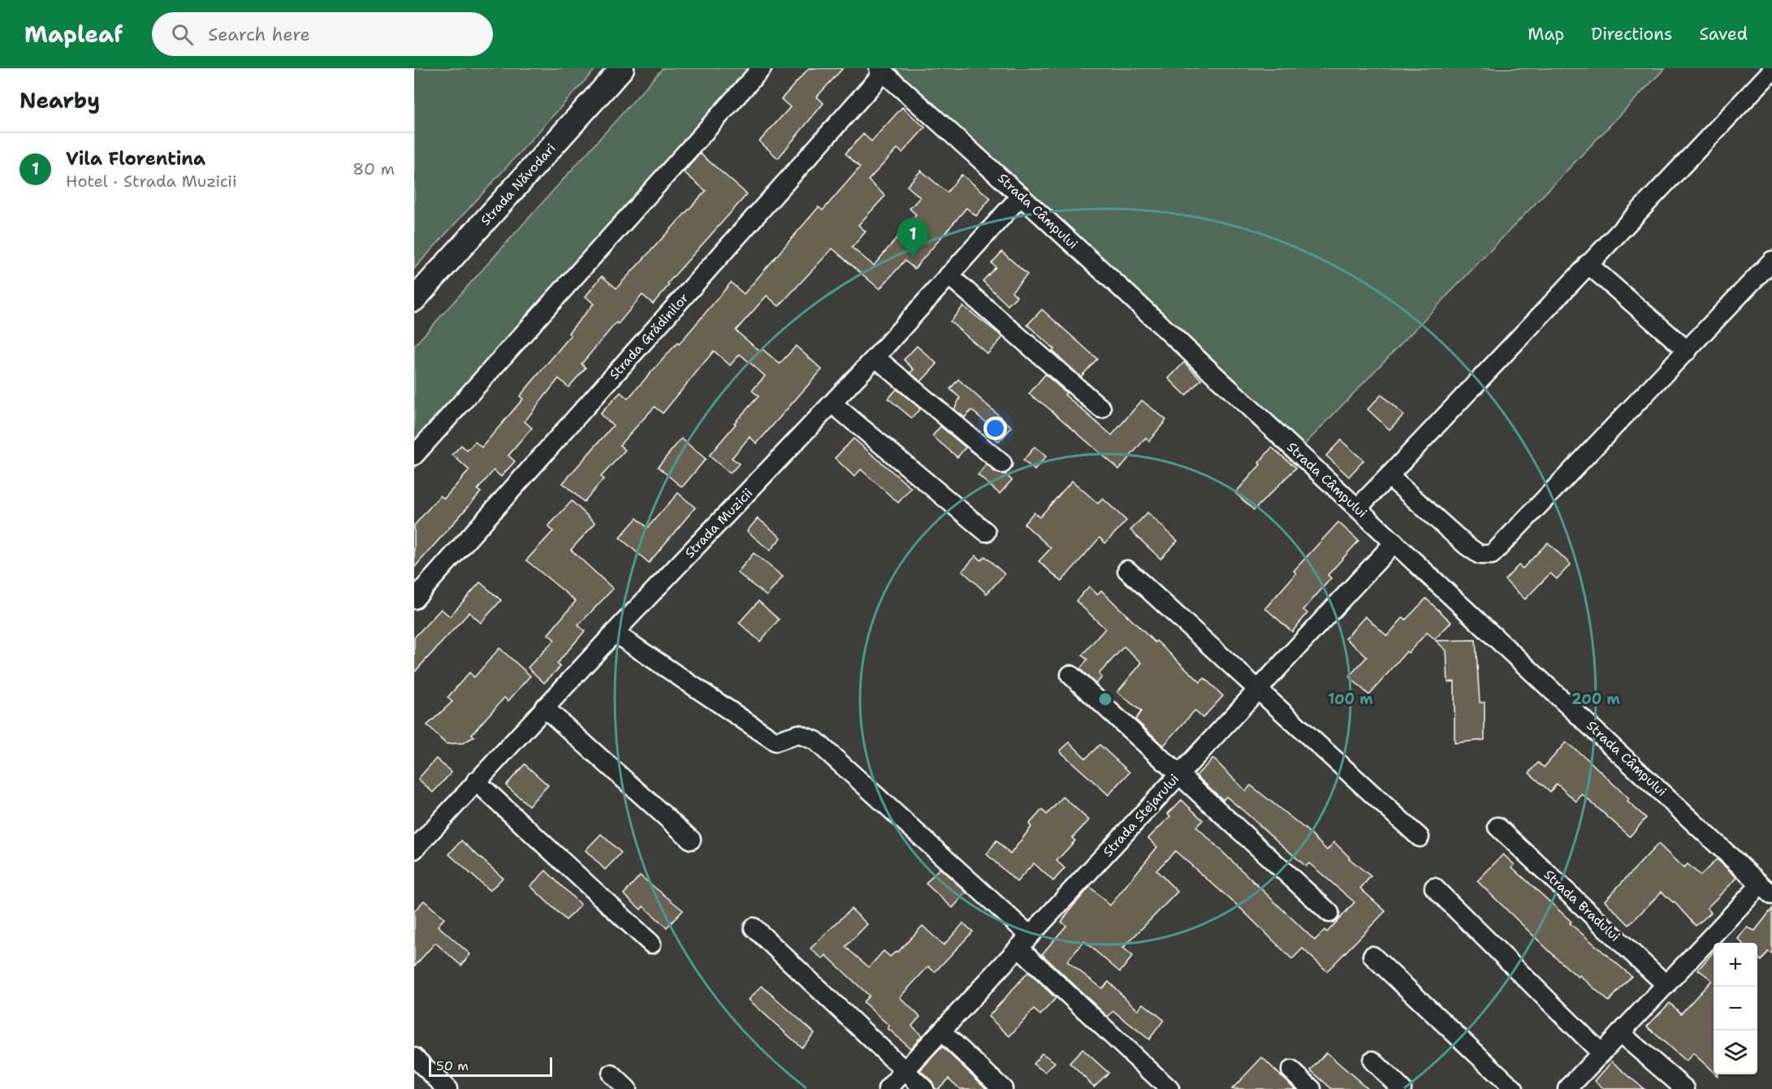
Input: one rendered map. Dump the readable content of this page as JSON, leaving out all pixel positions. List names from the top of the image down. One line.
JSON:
{"streets":{"main road":["Strada Năvodari"],"street":["Strada Câmpului","Strada Grădinilor","Strada Muzicii","Strada Stejarului","Strada Bradului"]},"crossings":[["Strada Câmpului","Strada Grădinilor"],["Strada Câmpului","Strada Muzicii"],["Strada Câmpului","Strada Stejarului"]],"scale_bar":"50 m","page":{"header":"Mapleaf","search":"Search here","nav":["Map","Directions","Saved"],"heading":"Nearby","list":[{"mark":"1","name":"Vila Florentina","note":"Hotel · Strada Muzicii","value":"80 m"}],"pins":"1","map_buttons":["+","−"],"scale":"50 m"},"rings":["100 m","200 m"]}
